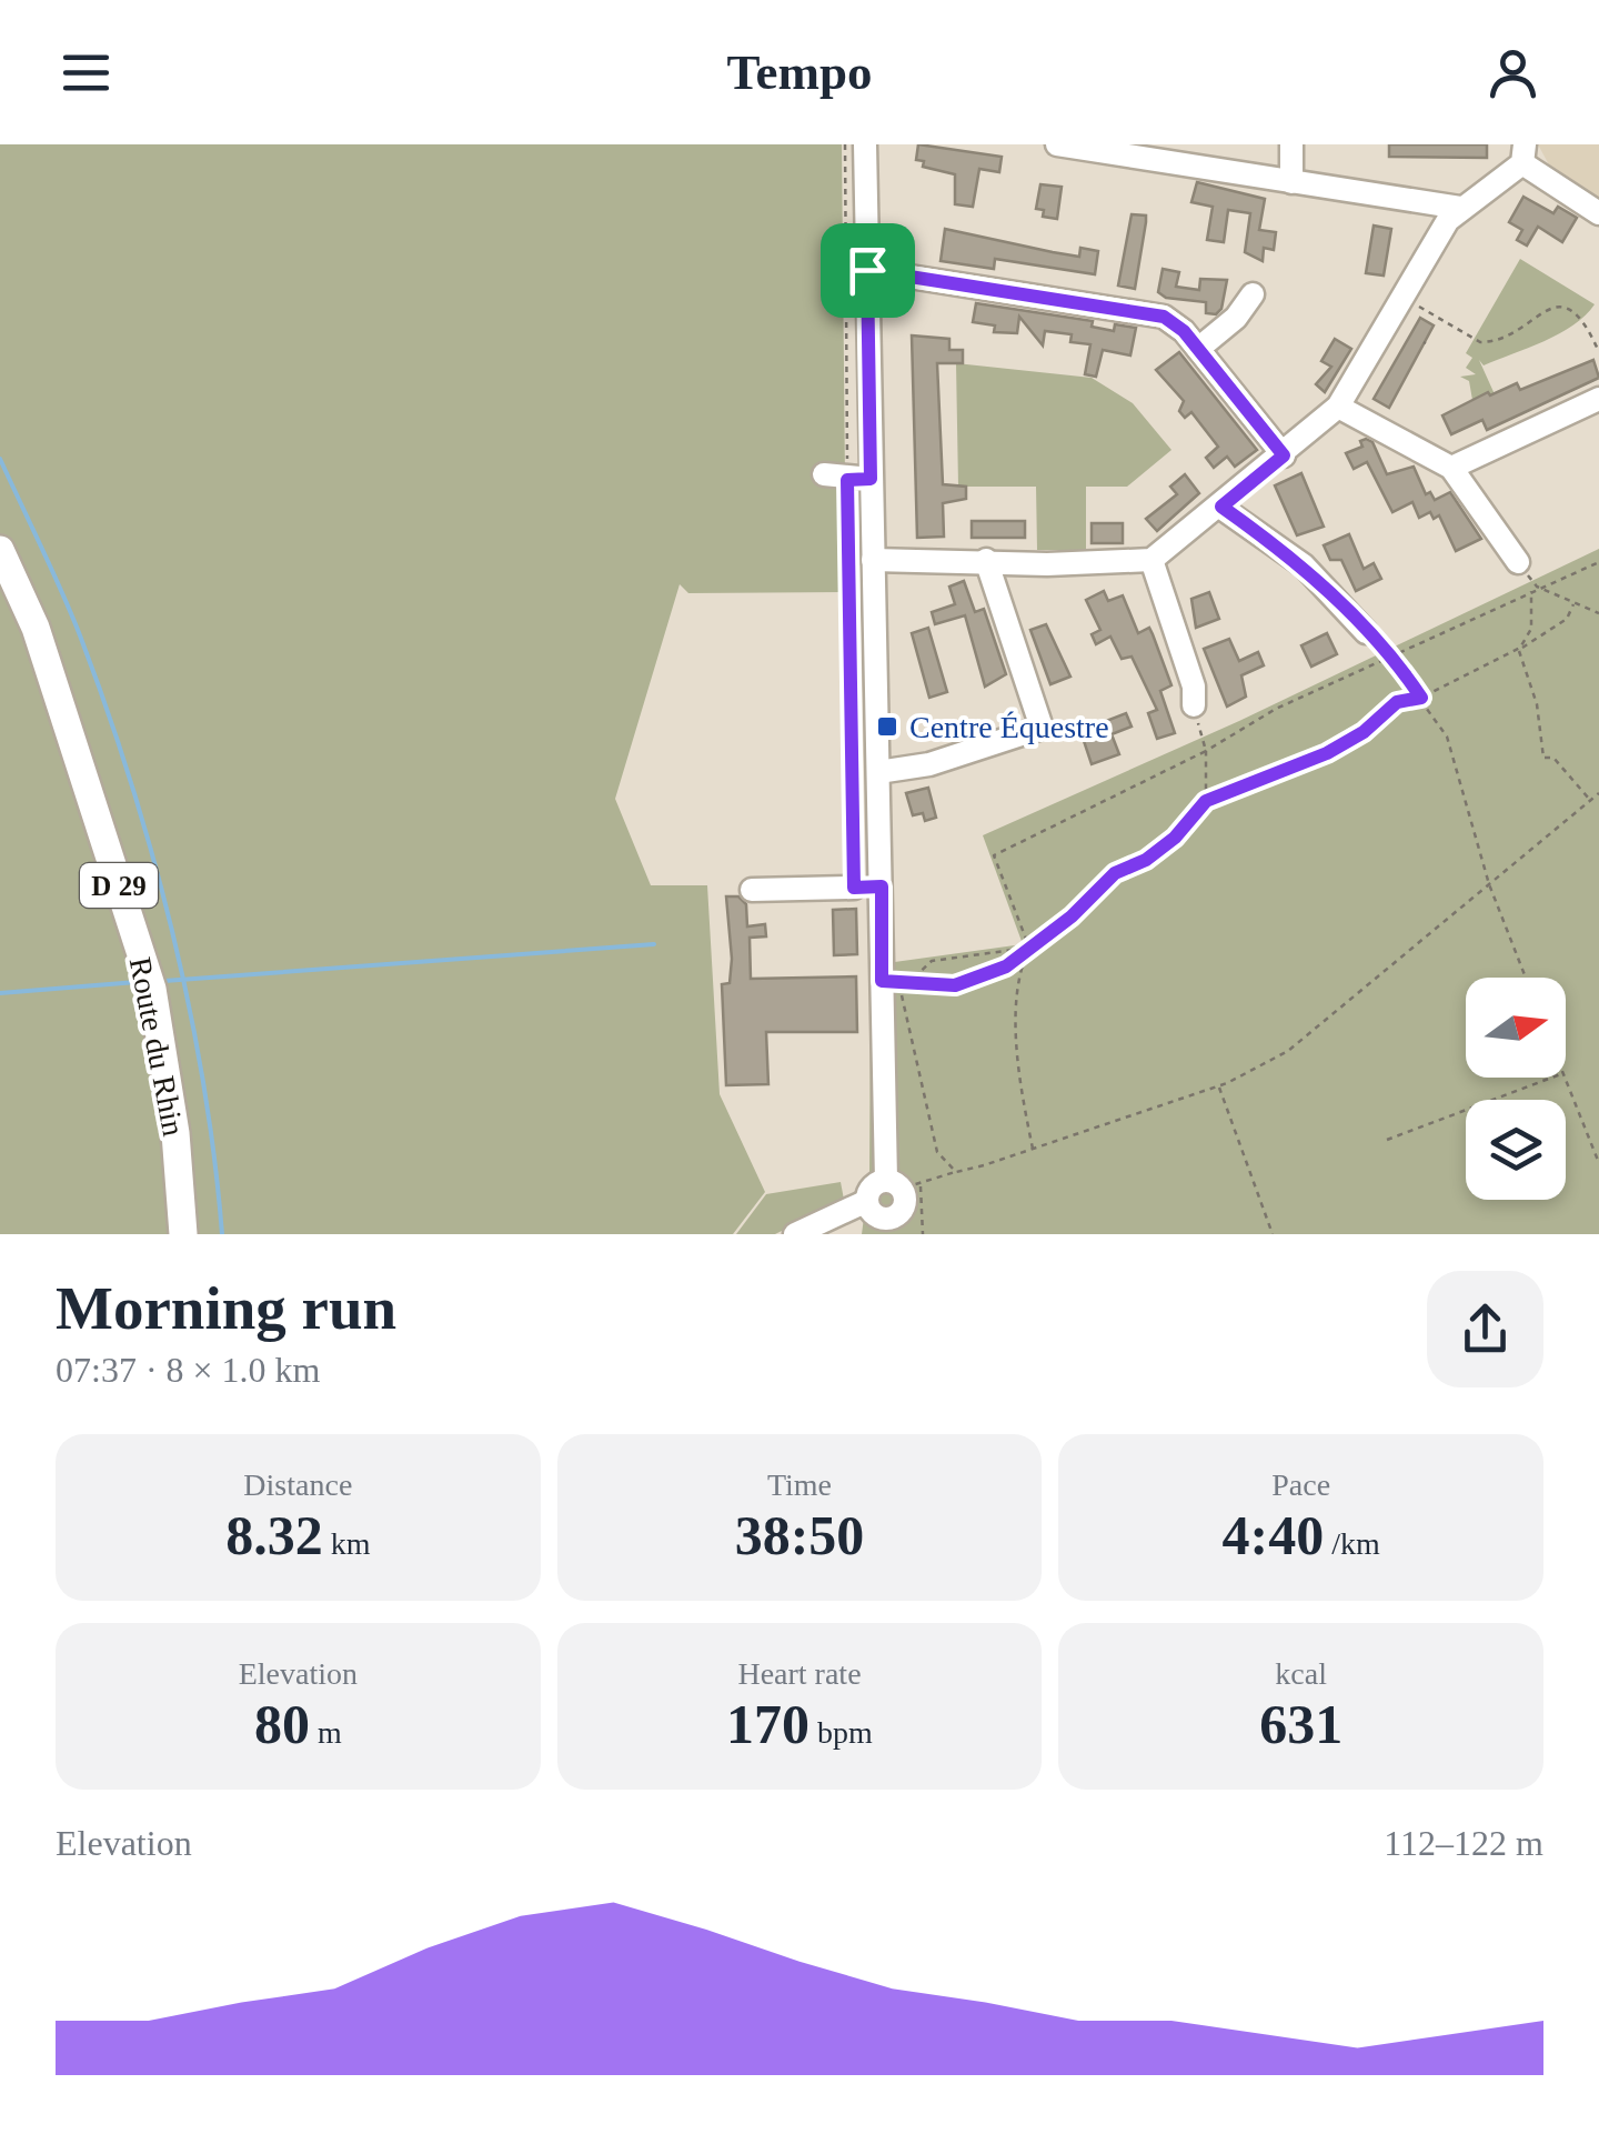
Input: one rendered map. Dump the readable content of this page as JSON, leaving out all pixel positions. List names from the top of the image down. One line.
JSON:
{"streets":{"main road":["D 29","Route du Rhin"]},"places":{"transit":["Centre Équestre"]},"north":"right","page":{"header":"Tempo","heading":["Morning run","07:37 · 8 × 1.0 km"],"stats":[["Distance","8.32 km"],["Time","38:50"],["Pace","4:40 /km"],["Elevation","80 m"],["Heart rate","170 bpm"],["kcal","631"]],"chart":["Elevation","112–122 m"]}}
